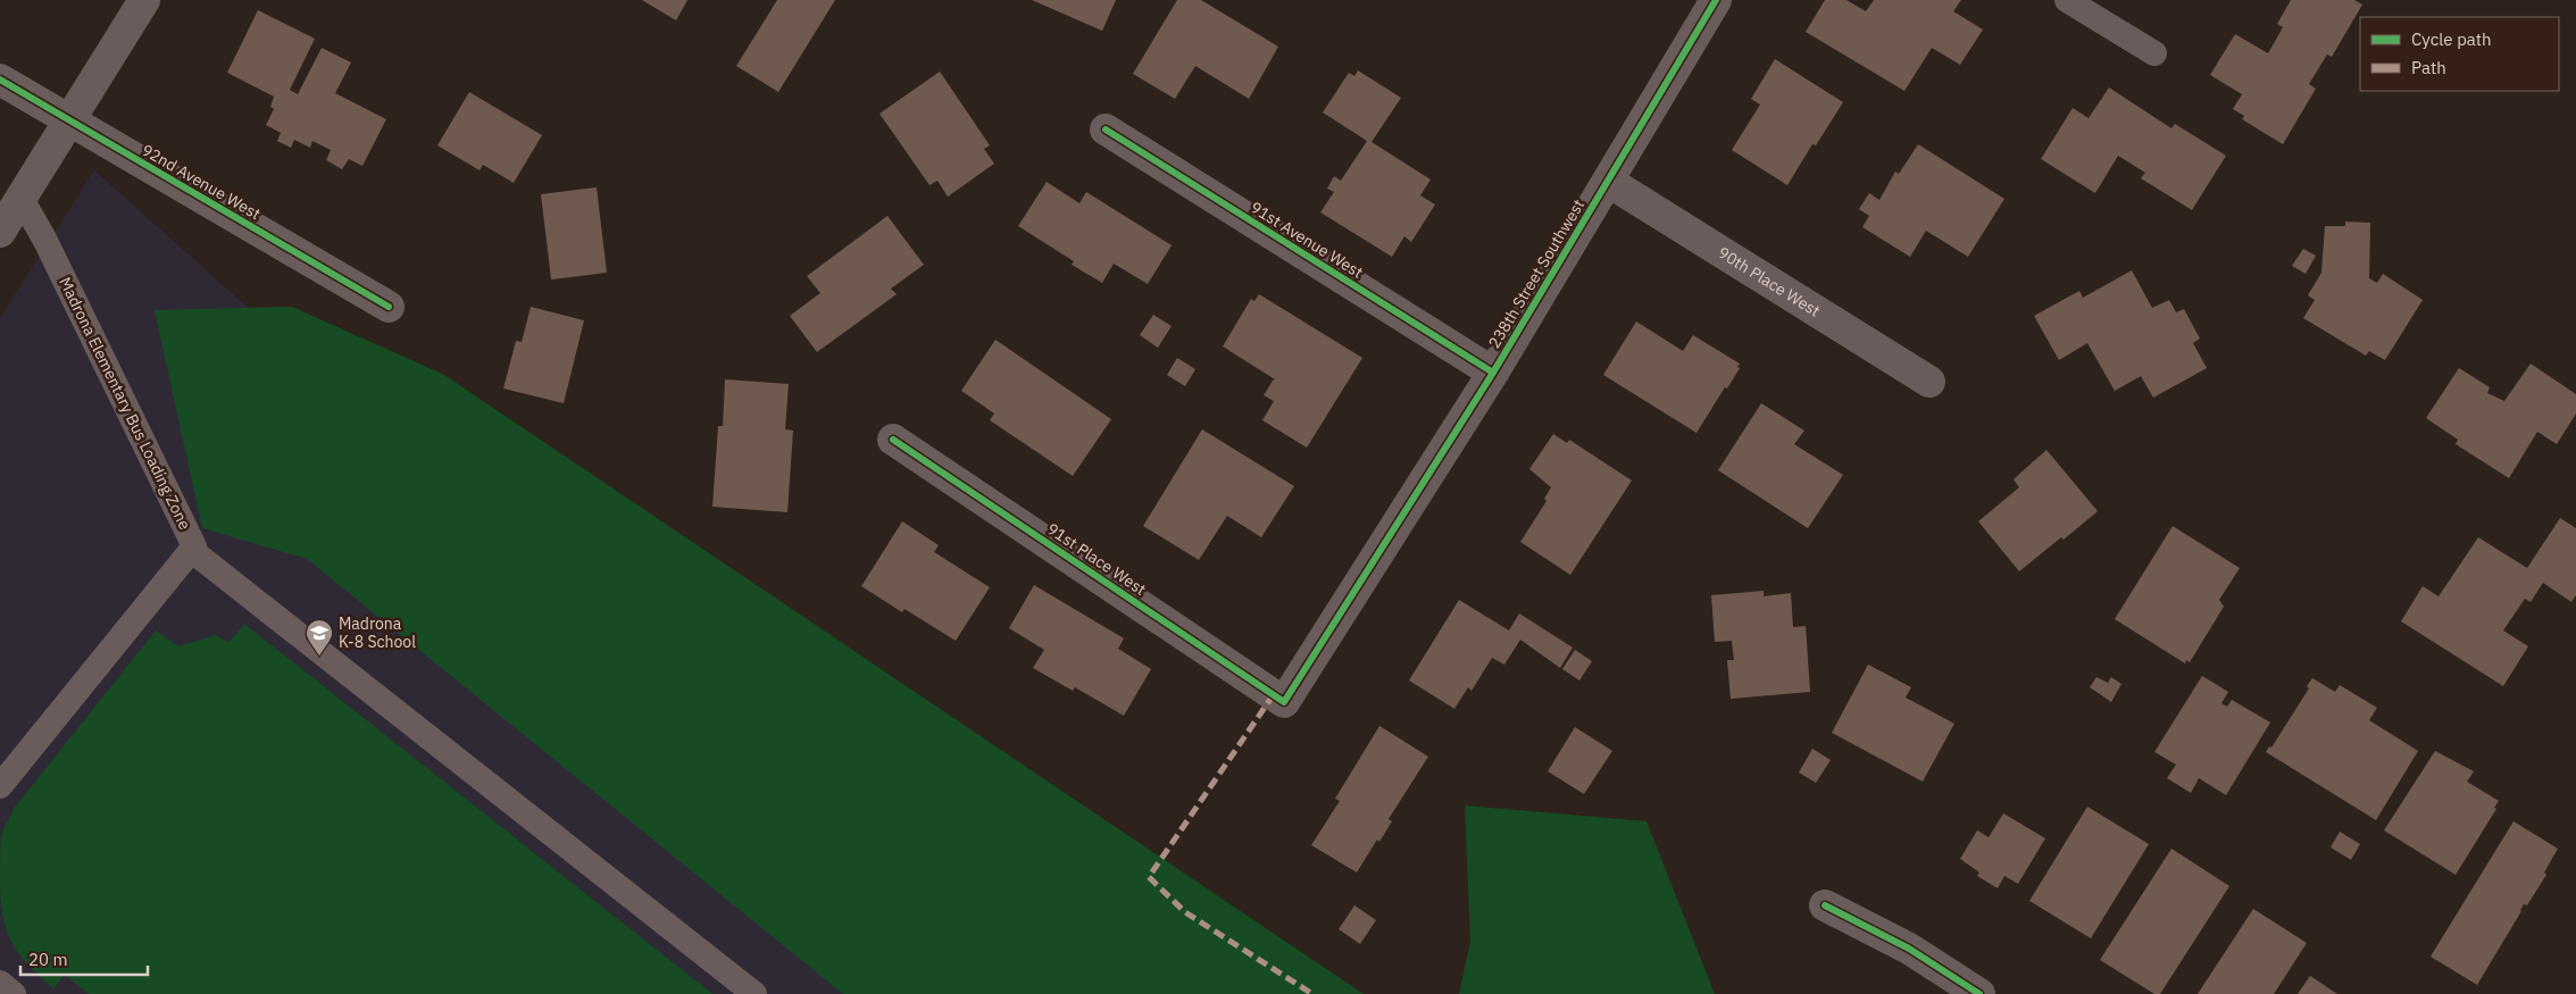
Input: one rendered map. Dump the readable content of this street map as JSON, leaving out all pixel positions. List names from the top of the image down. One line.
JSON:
{"streets":{"street":["92nd Avenue West","91st Avenue West","238th Street Southwest","90th Place West","91st Place West"],"lane":["Madrona Elementary Bus Loading Zone"]},"crossings":[["91st Avenue West","238th Street Southwest"],["238th Street Southwest","90th Place West"],["238th Street Southwest","91st Place West"]],"places":{"school or university":["Madrona K-8 School"]},"legend":["Cycle path","Path"],"scale_bar":"20 m"}
